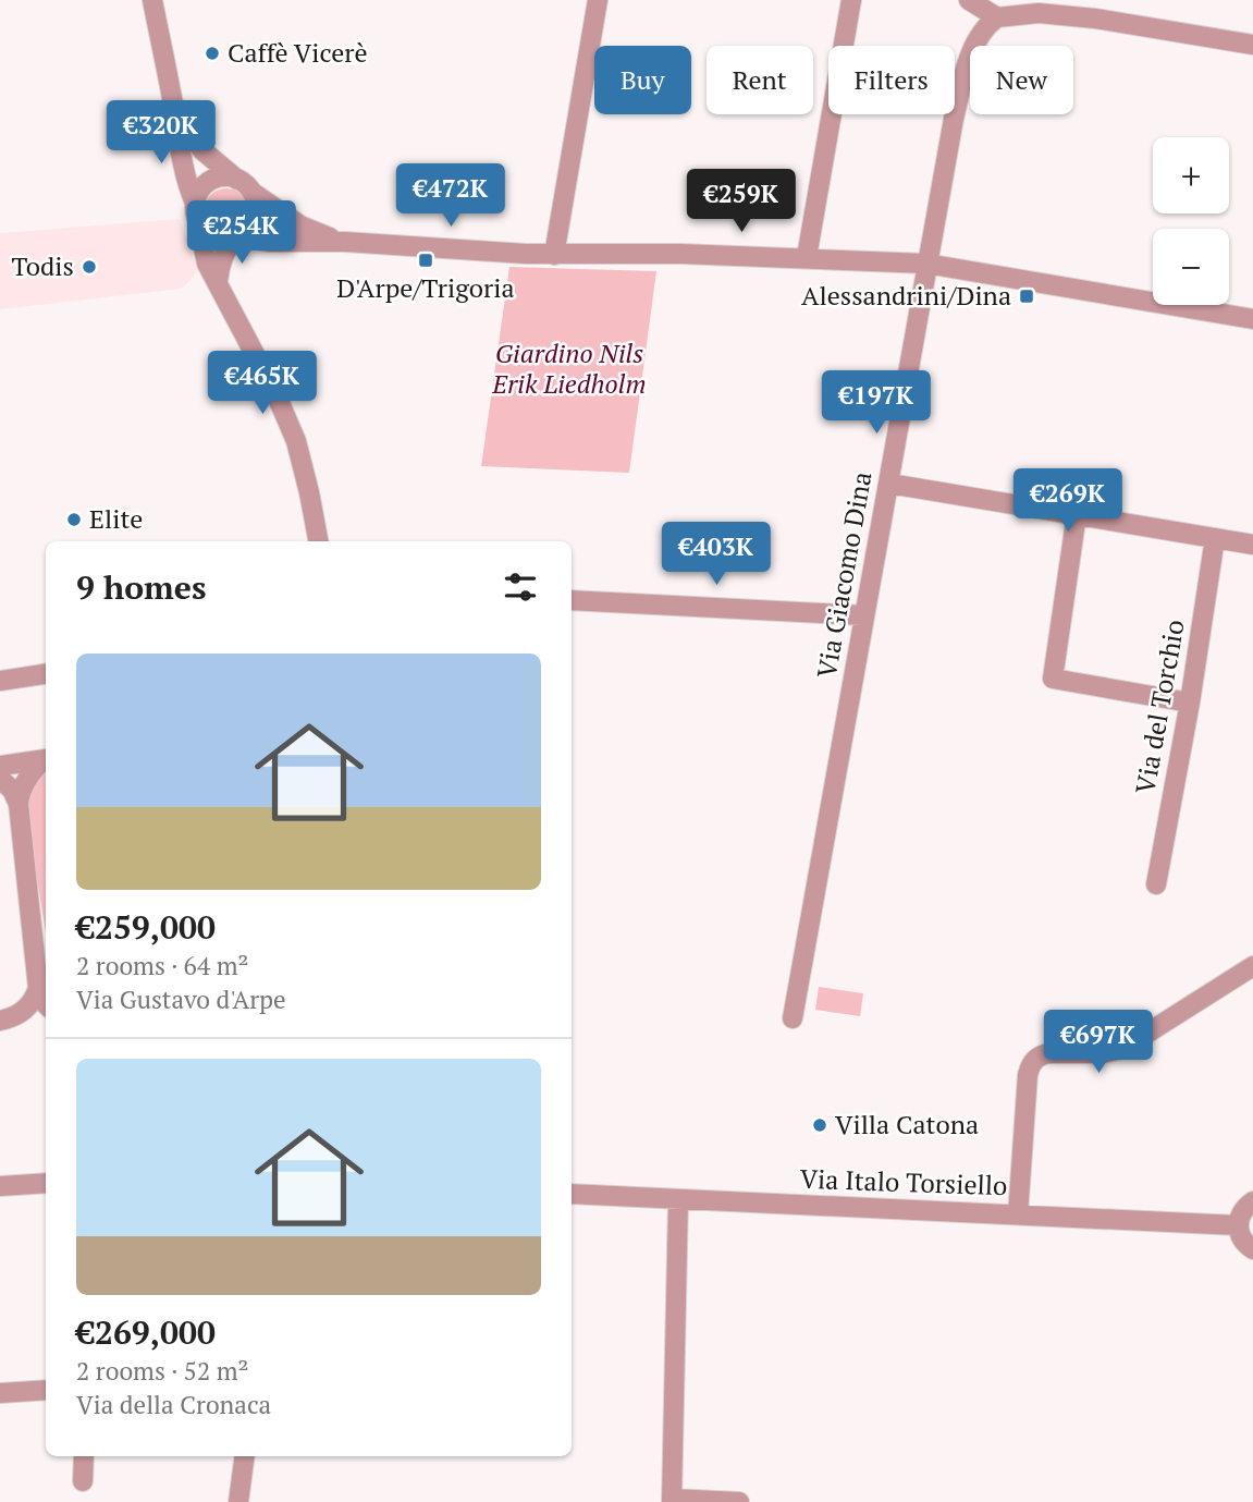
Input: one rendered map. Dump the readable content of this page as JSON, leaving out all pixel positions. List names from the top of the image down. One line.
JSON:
{"streets":{"street":["Via Giacomo Dina","Via del Torchio","Via Italo Torsiello"]},"parks":["Giardino Nils Erik Liedholm"],"places":{"other":["Caffè Vicerè","Todis","Elite","Villa Catona"],"transit":["D'Arpe/Trigoria","Alessandrini/Dina"]},"page":{"chip":["Buy","Rent","Filters","New"],"price":["€320K","€472K","€259K","€254K","€465K","€197K","€269K","€403K","€697K"],"map_buttons":["+","−"],"heading":"9 homes","list":[{"name":"€259,000","note":"2 rooms · 64 m² · Via Gustavo d'Arpe"},{"name":"€269,000","note":"2 rooms · 52 m² · Via della Cronaca"}]}}
